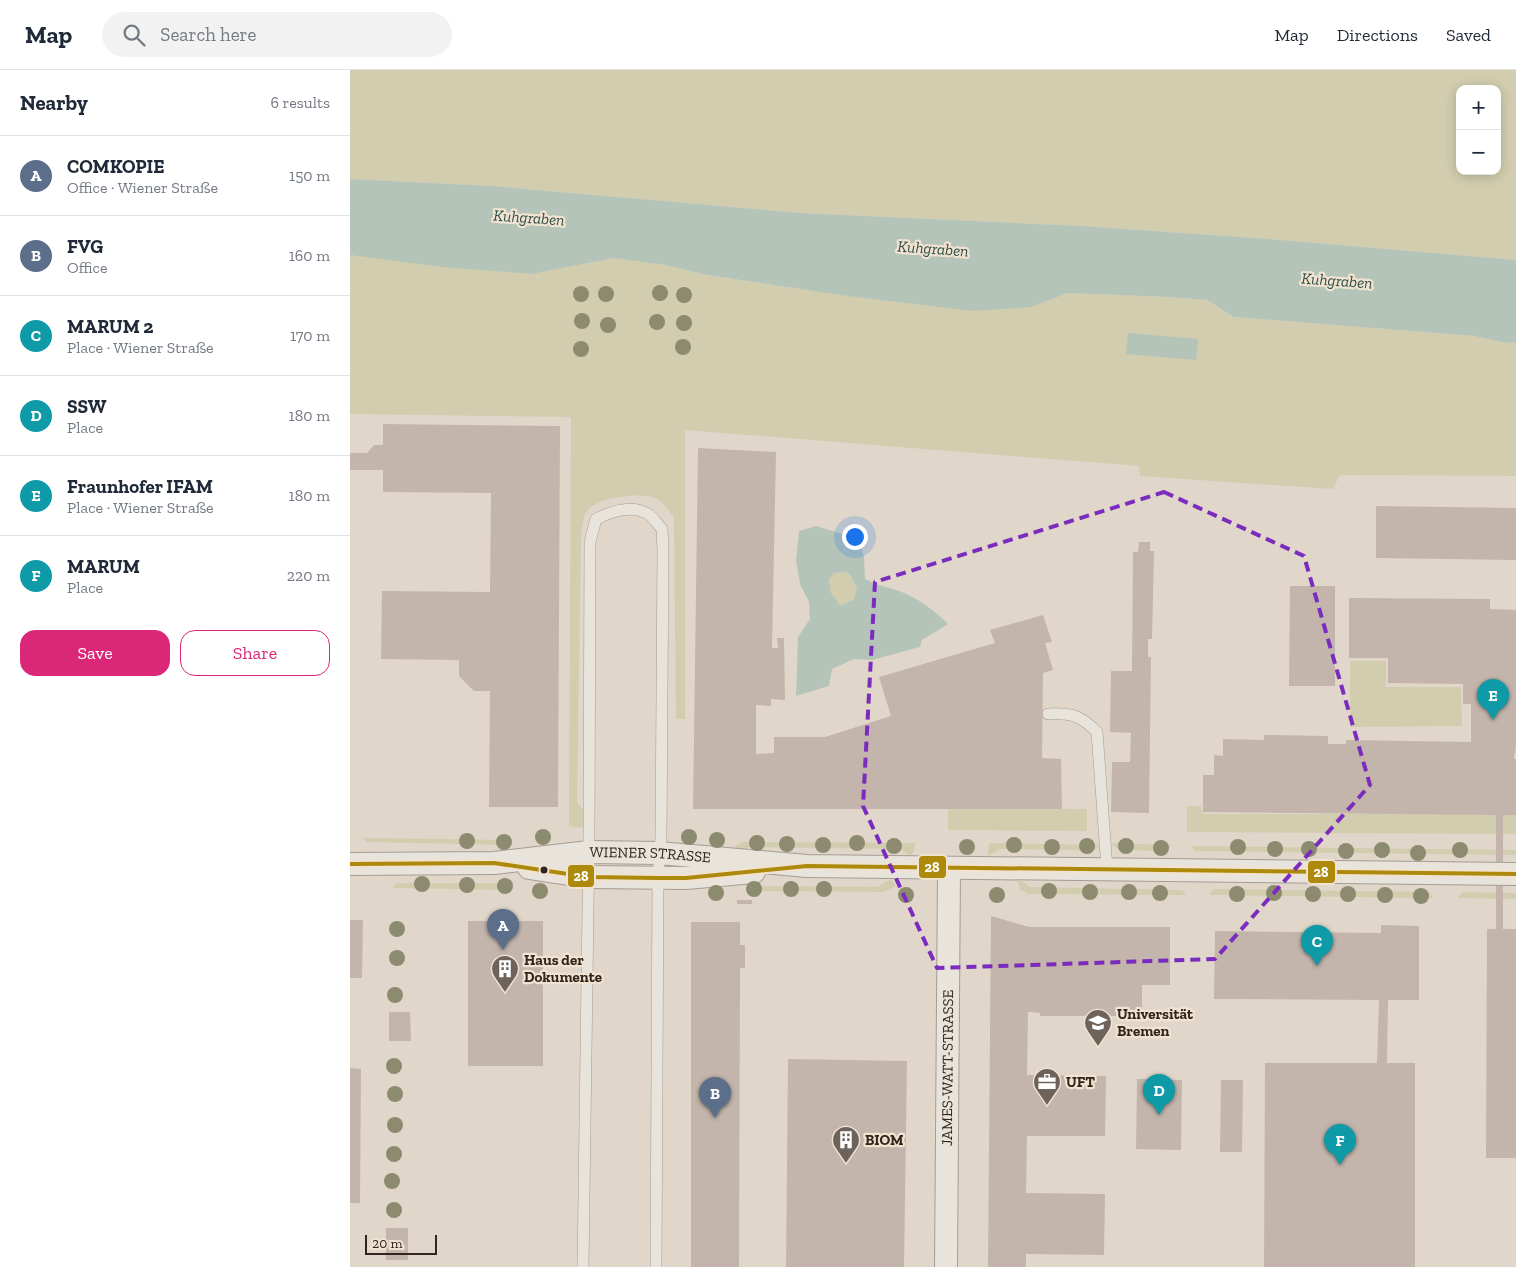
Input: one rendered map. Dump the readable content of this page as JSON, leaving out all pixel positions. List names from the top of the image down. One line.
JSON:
{"streets":{"street":["WIENER STRASSE","JAMES-WATT-STRASSE"]},"crossings":[["WIENER STRASSE","JAMES-WATT-STRASSE"]],"water":["Kuhgraben"],"places":{"building":["Haus der Dokumente","BIOM"],"school or university":["Universität Bremen"],"office":["UFT"]},"lines":["transit line 28"],"scale_bar":"20 m","page":{"header":"Map","search":"Search here","nav":["Map","Directions","Saved"],"heading":["Nearby","6 results"],"map_buttons":["+","−"],"list":[{"mark":"A","name":"COMKOPIE","note":"Office · Wiener Straße","value":"150 m"},{"mark":"B","name":"FVG","note":"Office","value":"160 m"},{"mark":"C","name":"MARUM 2","note":"Place · Wiener Straße","value":"170 m"},{"mark":"D","name":"SSW","note":"Place","value":"180 m"},{"mark":"E","name":"Fraunhofer IFAM","note":"Place · Wiener Straße","value":"180 m"},{"mark":"F","name":"MARUM","note":"Place","value":"220 m"}],"buttons":["Save","Share"],"pins":["E","A","C","D","B","F"],"scale":"20 m"}}
